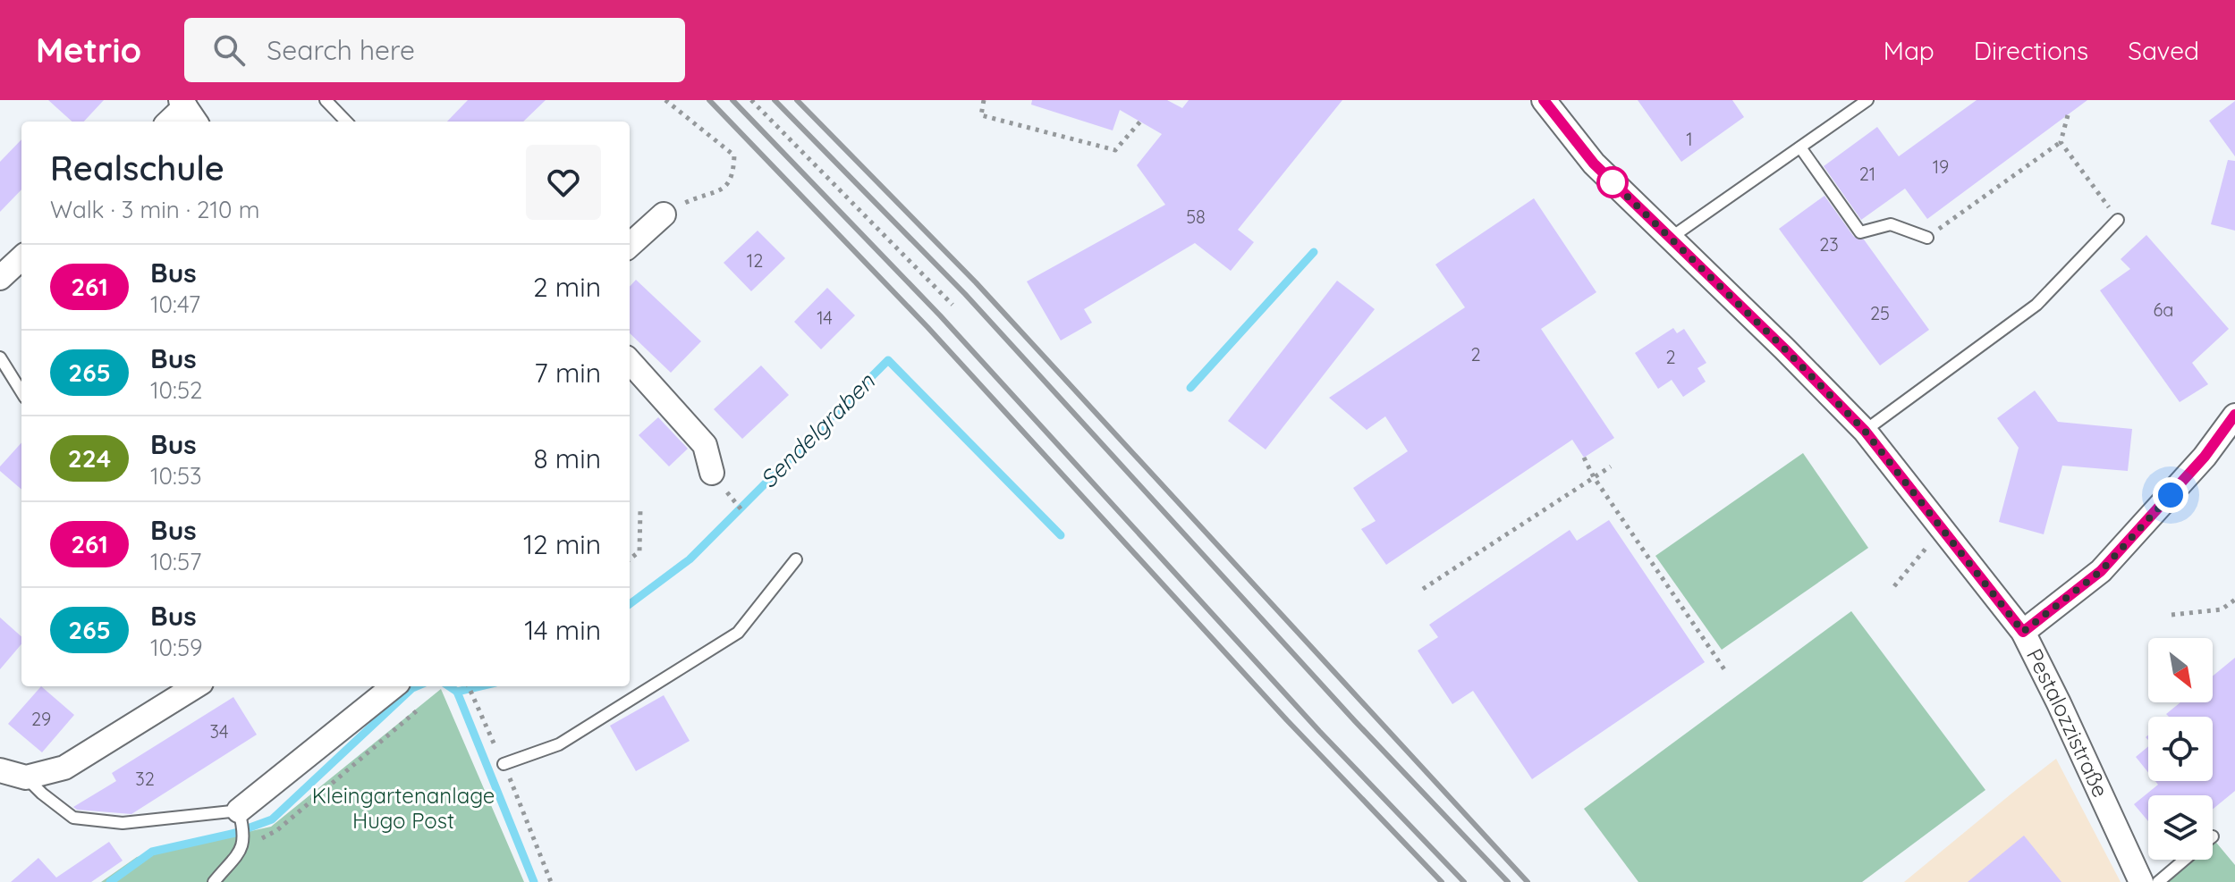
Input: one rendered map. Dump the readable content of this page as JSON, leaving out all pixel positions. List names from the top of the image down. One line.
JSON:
{"streets":{"street":["Pestalozzistraße"]},"water":["Sendelgraben"],"parks":["Kleingartenanlage Hugo Post"],"lines":["bus line 261"],"house_numbers":["1","19","21","58","23","12","6a","25","14","2","2","29","34","32"],"north":"bottom right","page":{"header":"Metrio","search":"Search here","nav":["Map","Directions","Saved"],"heading":["Realschule","Walk · 3 min · 210 m"],"list":[{"mark":"261","name":"Bus","note":"10:47","value":"2 min"},{"mark":"265","name":"Bus","note":"10:52","value":"7 min"},{"mark":"224","name":"Bus","note":"10:53","value":"8 min"},{"mark":"261","name":"Bus","note":"10:57","value":"12 min"},{"mark":"265","name":"Bus","note":"10:59","value":"14 min"}]}}
